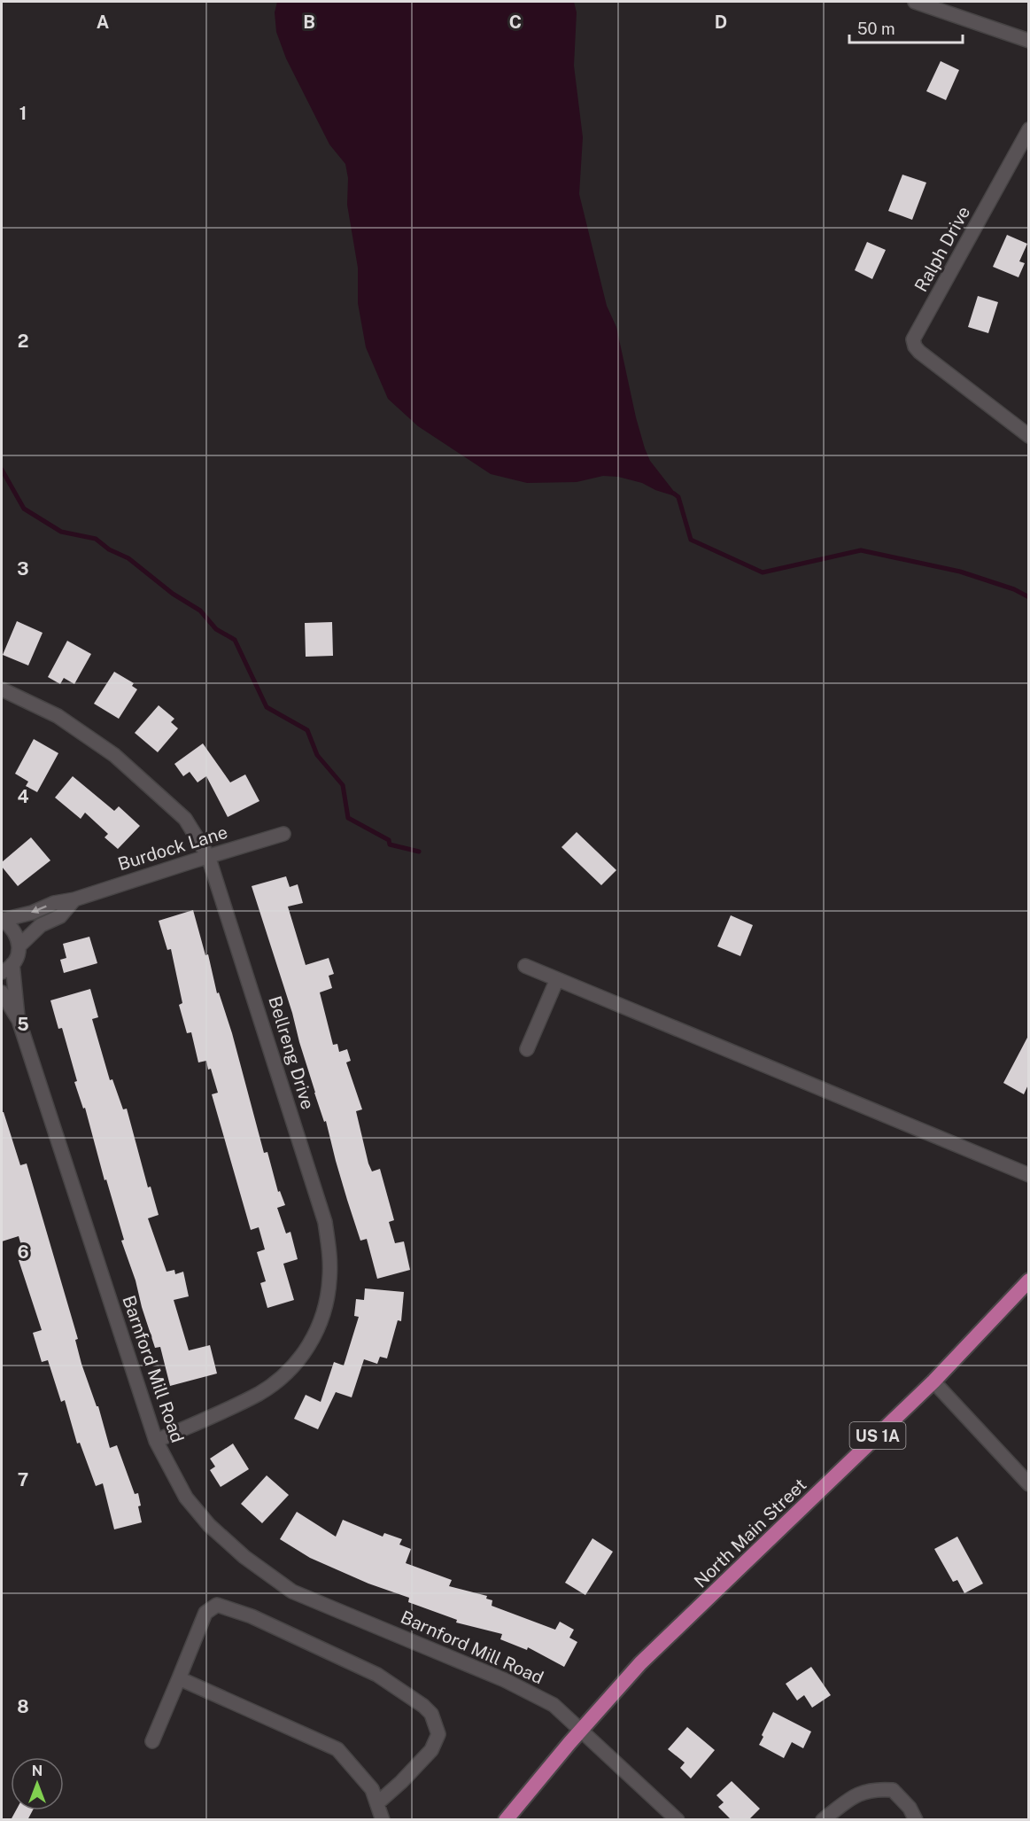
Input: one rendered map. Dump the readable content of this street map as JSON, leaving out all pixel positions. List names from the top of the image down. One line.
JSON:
{"streets":{"main road":["US 1A","North Main Street"],"street":["Ralph Drive","Burdock Lane","Bellreng Drive","Barnford Mill Road"]},"crossings":[["Burdock Lane","Bellreng Drive"],["Burdock Lane","Barnford Mill Road"],["Bellreng Drive","Barnford Mill Road"],["Barnford Mill Road","North Main Street"]],"scale_bar":"50 m","north":"top","grid":{"columns":["A","B","C","D"],"rows":["1","2","3","4","5","6","7","8"]}}
